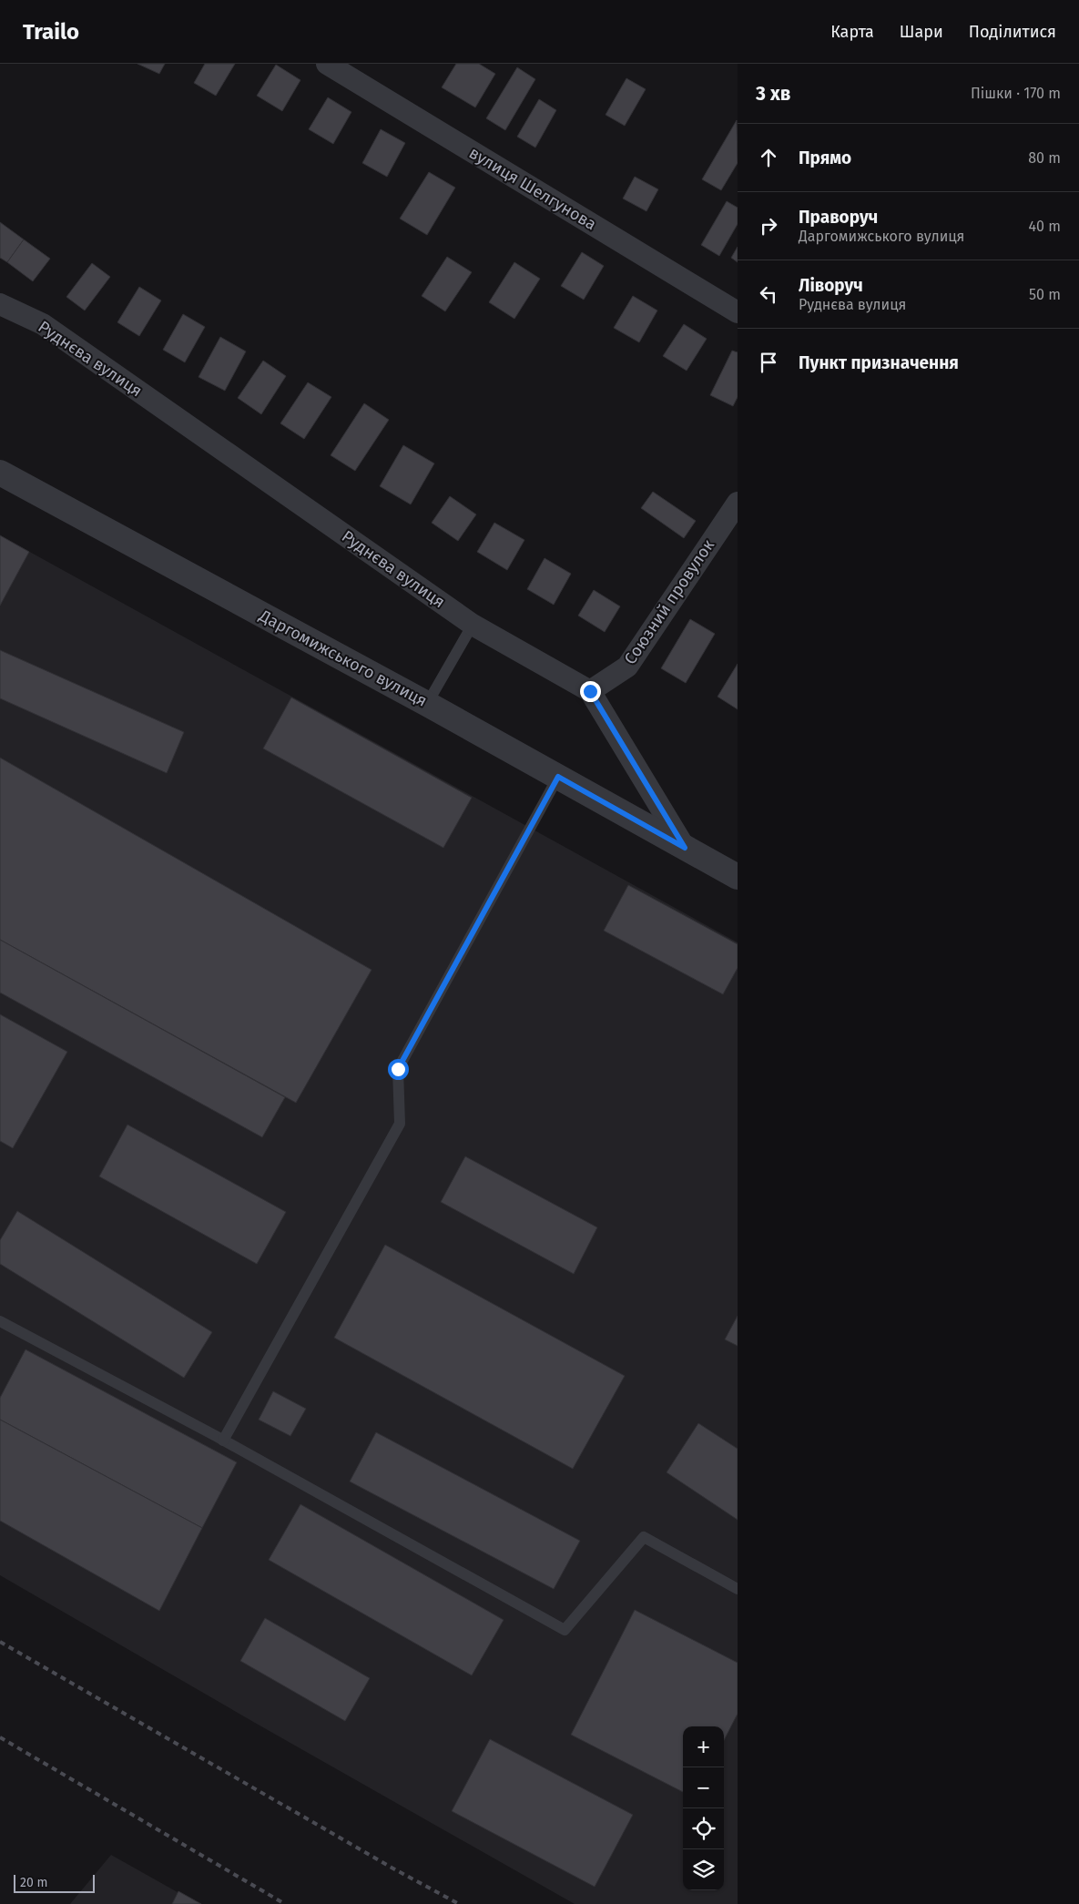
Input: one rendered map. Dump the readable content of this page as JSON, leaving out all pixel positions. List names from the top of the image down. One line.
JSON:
{"streets":{"street":["вулиця Шелгунова","Руднєва вулиця","Союзний провулок","Даргомижського вулиця"]},"crossings":[["Руднєва вулиця","Союзний провулок"],["Руднєва вулиця","Даргомижського вулиця"]],"scale_bar":"20 m","page":{"header":"Trailo","nav":["Карта","Шари","Поділитися"],"heading":["3 хв","Пішки · 170 m"],"list":[["Прямо","80 m"],["Праворуч","Даргомижського вулиця","40 m"],["Ліворуч","Руднєва вулиця","50 m"],"Пункт призначення"],"map_buttons":["+","−"],"scale":"20 m"}}
